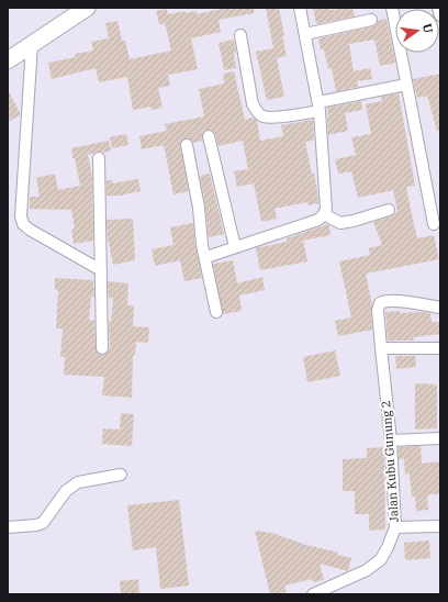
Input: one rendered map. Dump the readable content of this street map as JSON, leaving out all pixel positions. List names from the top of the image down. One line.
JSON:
{"streets":{"street":["Jalan Kubu Gunung 2"]},"north":"right"}
